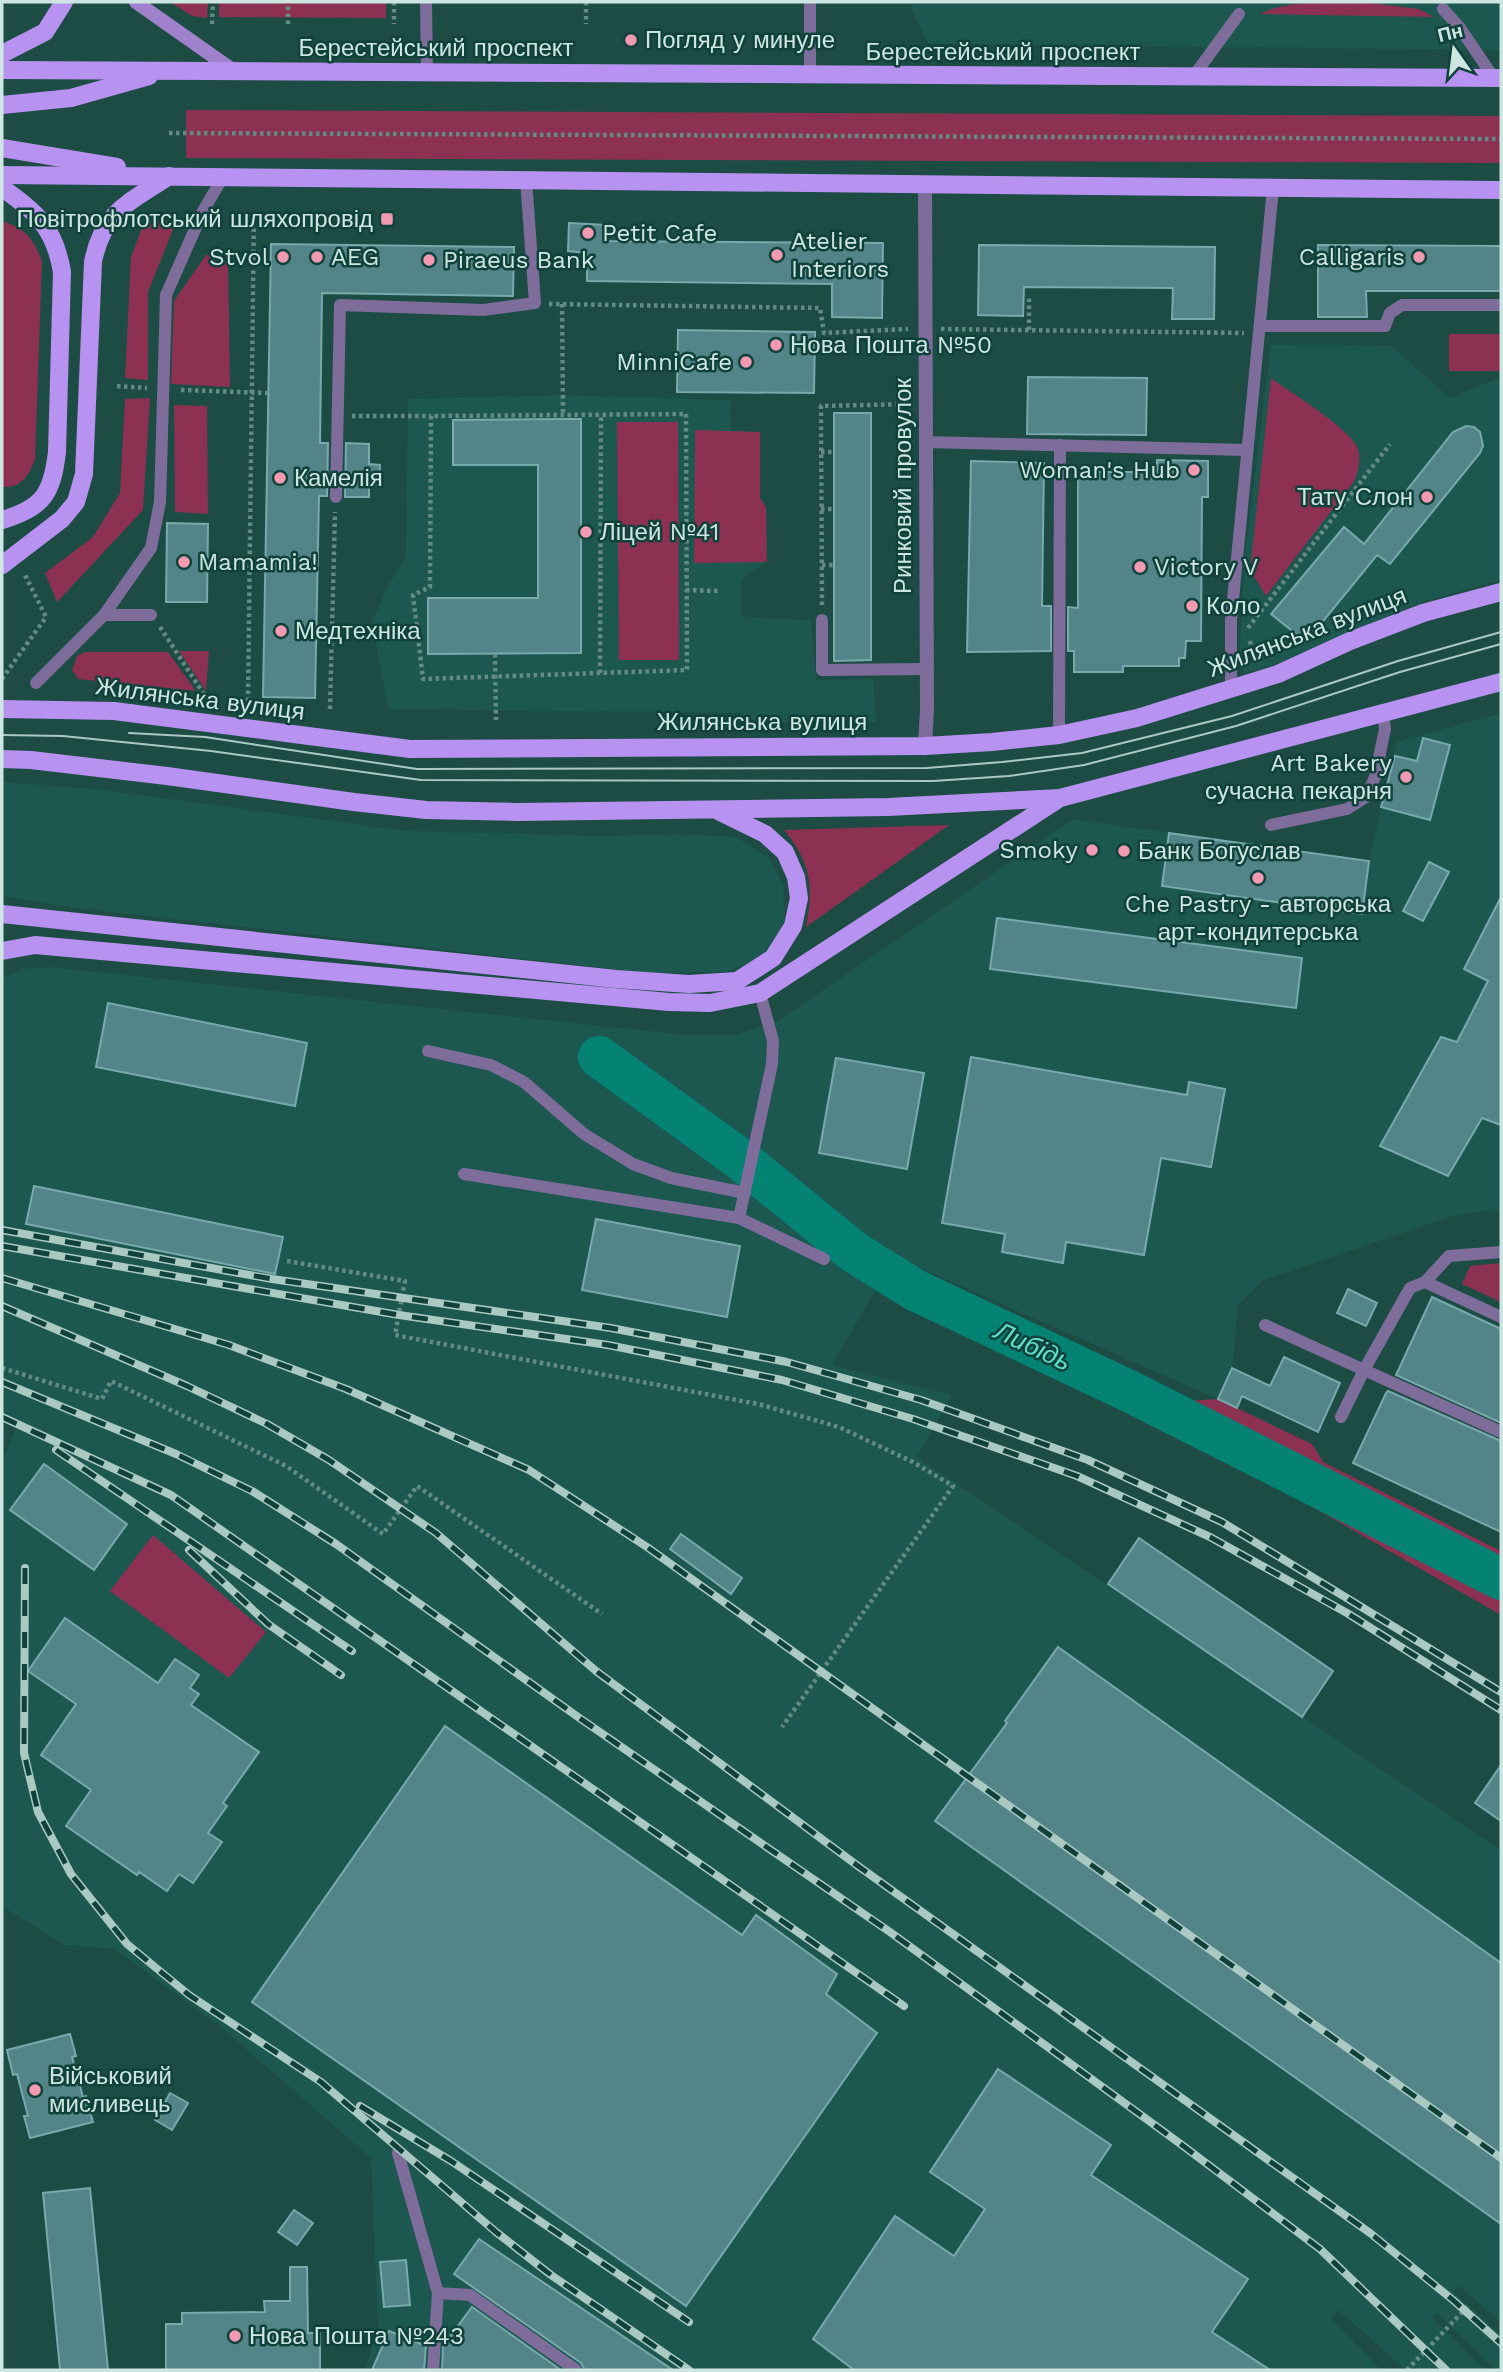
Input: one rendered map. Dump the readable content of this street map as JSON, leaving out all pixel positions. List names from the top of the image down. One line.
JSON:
{"streets":{"main road":["Берестейський проспект","Жилянська вулиця"],"street":["Ринковий провулок"]},"crossings":[["Ринковий провулок","Жилянська вулиця"]],"water":["Либідь"],"places":{"other":["Погляд у минуле","Petit Cafe","Atelier Interiors","Stvol","AEG","Calligaris","Piraeus Bank","Нова Пошта №50","MinniCafe","Woman's Hub","Камелія","Тату Слон","Ліцей №41","Mamamia!","Victory V","Коло","Медтехніка","Art Bakery сучасна пекарня","Smoky","Банк Богуслав","Che Pastry - авторська арт-кондитерська","Військовий мисливець","Нова Пошта №243"],"transit":["Повітрофлотський шляхопровід"]},"north":"top"}
